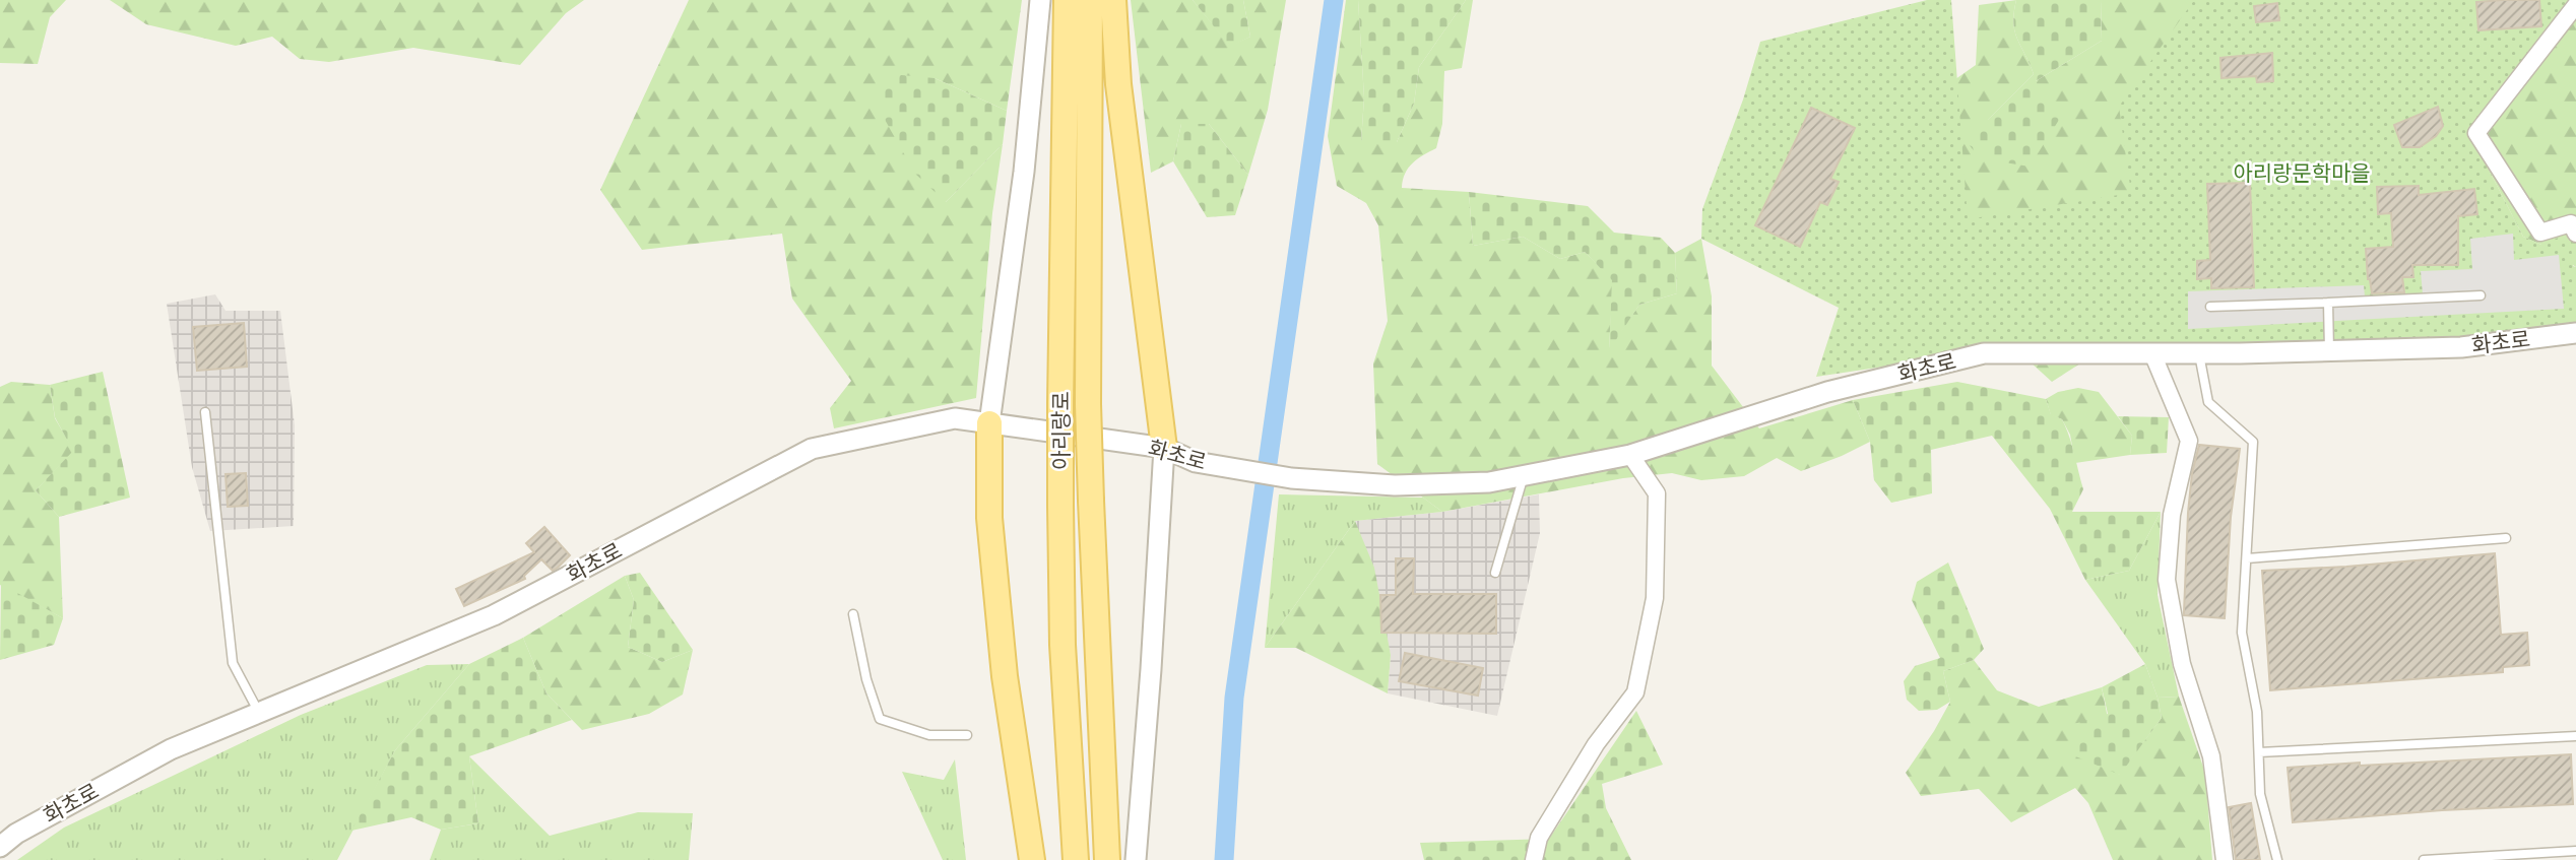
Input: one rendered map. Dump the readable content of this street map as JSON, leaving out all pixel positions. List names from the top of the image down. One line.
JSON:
{"streets":{"main road":["아리랑로"],"street":["화초로"]},"parks":["아리랑문학마을"]}
